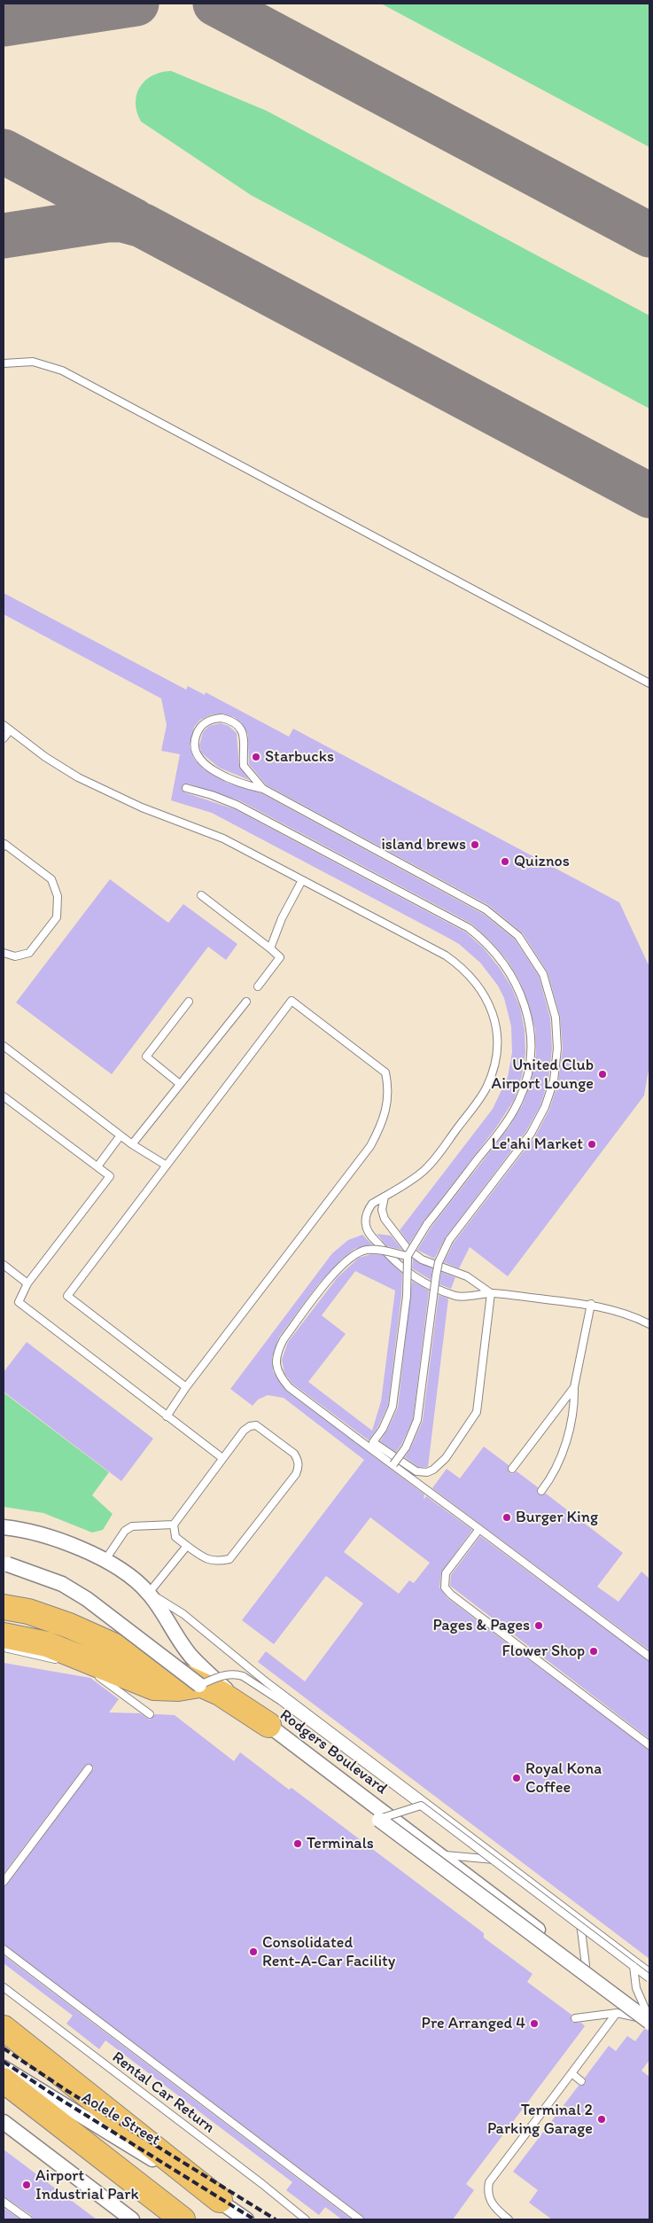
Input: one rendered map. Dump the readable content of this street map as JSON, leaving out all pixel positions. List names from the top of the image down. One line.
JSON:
{"streets":{"street":["Rodgers Boulevard","Aolele Street"],"lane":["Rental Car Return"]},"places":["Starbucks","island brews","Quiznos","United Club Airport Lounge","Le'ahi Market","Burger King","Pages & Pages","Flower Shop","Royal Kona Coffee","Terminals","Consolidated Rent-A-Car Facility","Pre Arranged 4","Terminal 2 Parking Garage","Airport Industrial Park"]}
